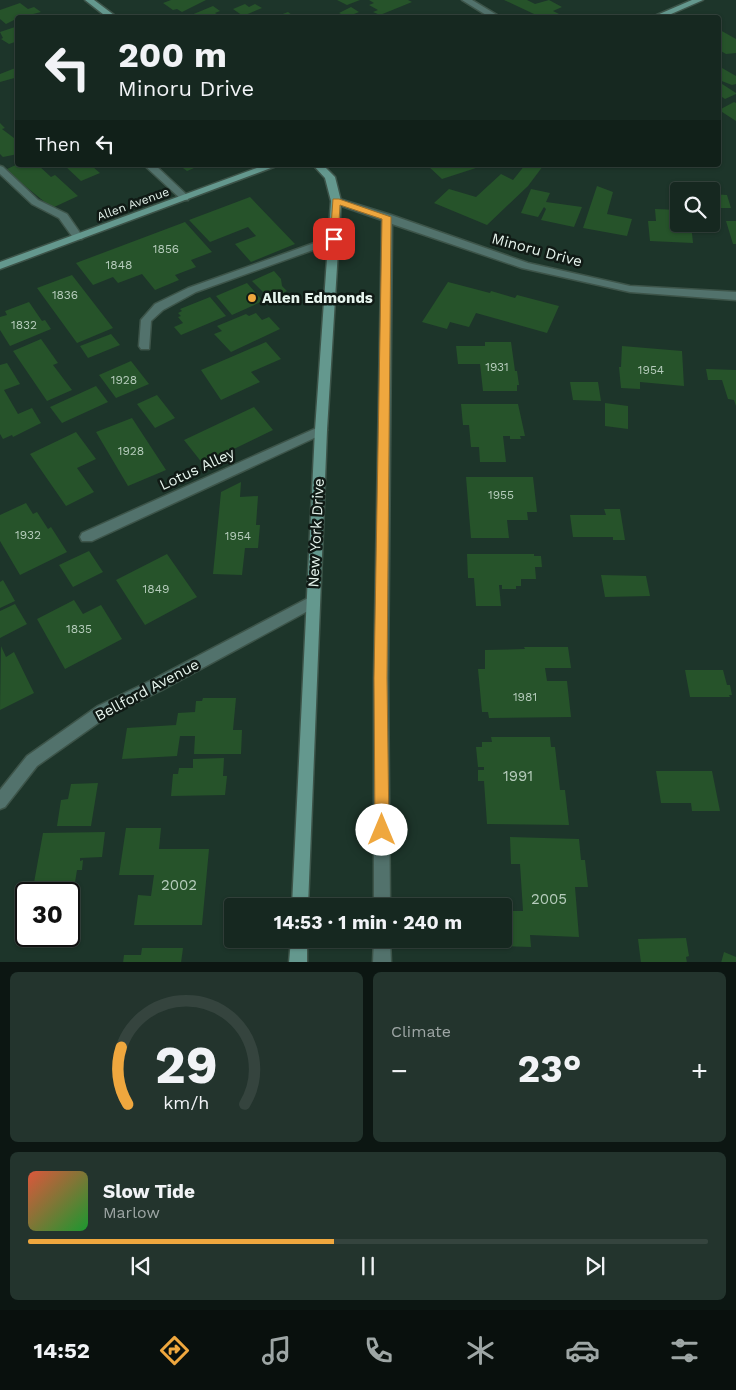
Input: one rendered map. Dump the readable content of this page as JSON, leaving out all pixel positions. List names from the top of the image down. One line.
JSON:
{"streets":{"street":["Allen Avenue","Minoru Drive","Lotus Alley","New York Drive","Bellford Avenue"]},"crossings":[["Minoru Drive","New York Drive"],["Lotus Alley","New York Drive"],["New York Drive","Bellford Avenue"]],"places":["Allen Edmonds"],"house_numbers":["1856","1848","1836","1832","1931","1954","1928","1928","1955","1932","1954","1849","1835","1981","1991","2002","2005"],"page":{"turn":["200 m","Minoru Drive"],"then":"Then","limit":"30","trip":"14:53 · 1 min · 240 m","tile":"Climate","heat":["−","23°","+"],"song":["Slow Tide","Marlow"],"tabs":"14:52","gauge":["29","km/h"]}}
